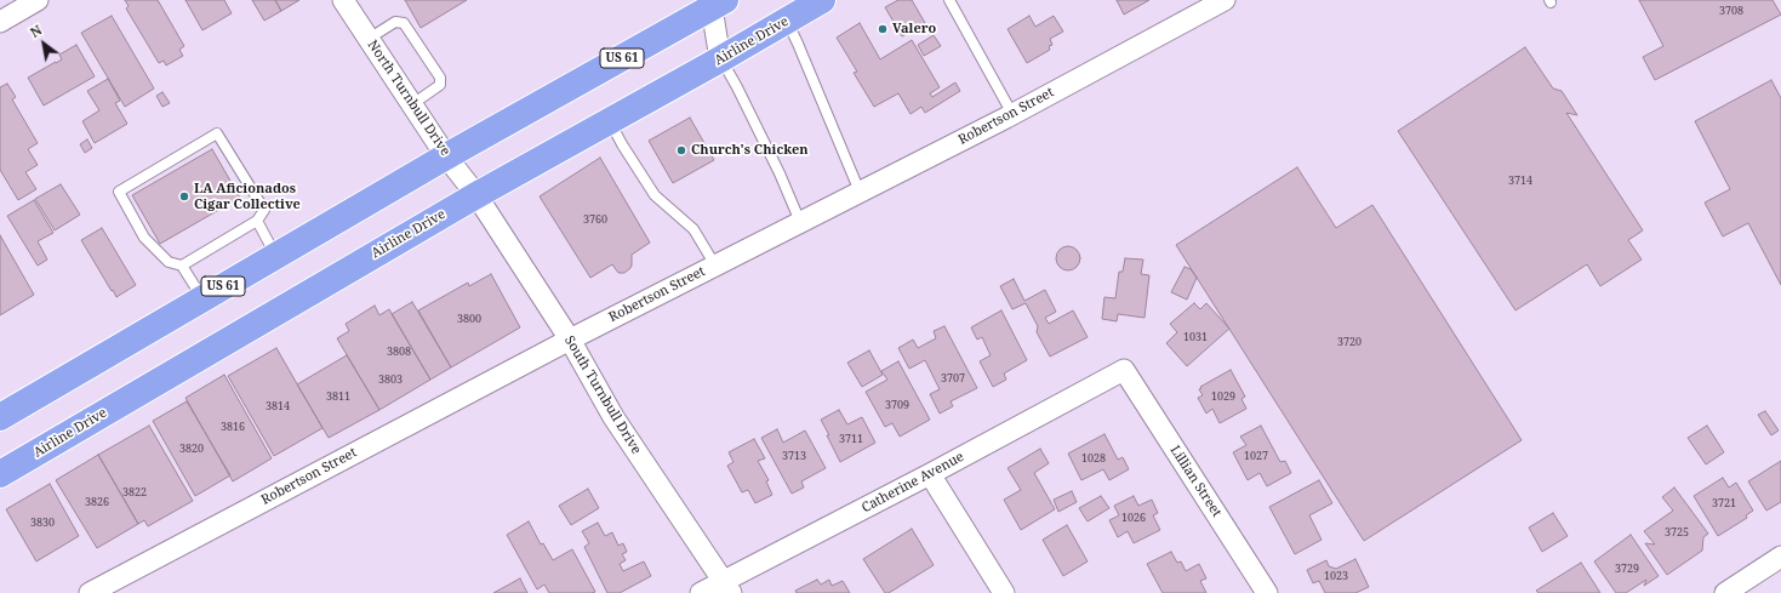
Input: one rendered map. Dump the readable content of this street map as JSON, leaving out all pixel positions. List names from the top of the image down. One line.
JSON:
{"streets":{"highway":["Airline Drive","US 61"],"street":["North Turnbull Drive","Robertson Street","South Turnbull Drive","Lillian Street","Catherine Avenue"]},"crossings":[["Airline Drive","North Turnbull Drive"],["Airline Drive","South Turnbull Drive"],["US 61","North Turnbull Drive"],["North Turnbull Drive","South Turnbull Drive"],["Robertson Street","South Turnbull Drive"],["South Turnbull Drive","Catherine Avenue"],["Lillian Street","Catherine Avenue"]],"places":["Valero","Church's Chicken","LA Aficionados Cigar Collective"],"house_numbers":["3708","3714","3760","3800","1031","3720","3808","3707","3803","3811","1029","3709","3814","3816","3711","3820","3713","1027","1028","3822","3826","3721","1026","3830","3725","3729","1023"],"north":"top left"}
